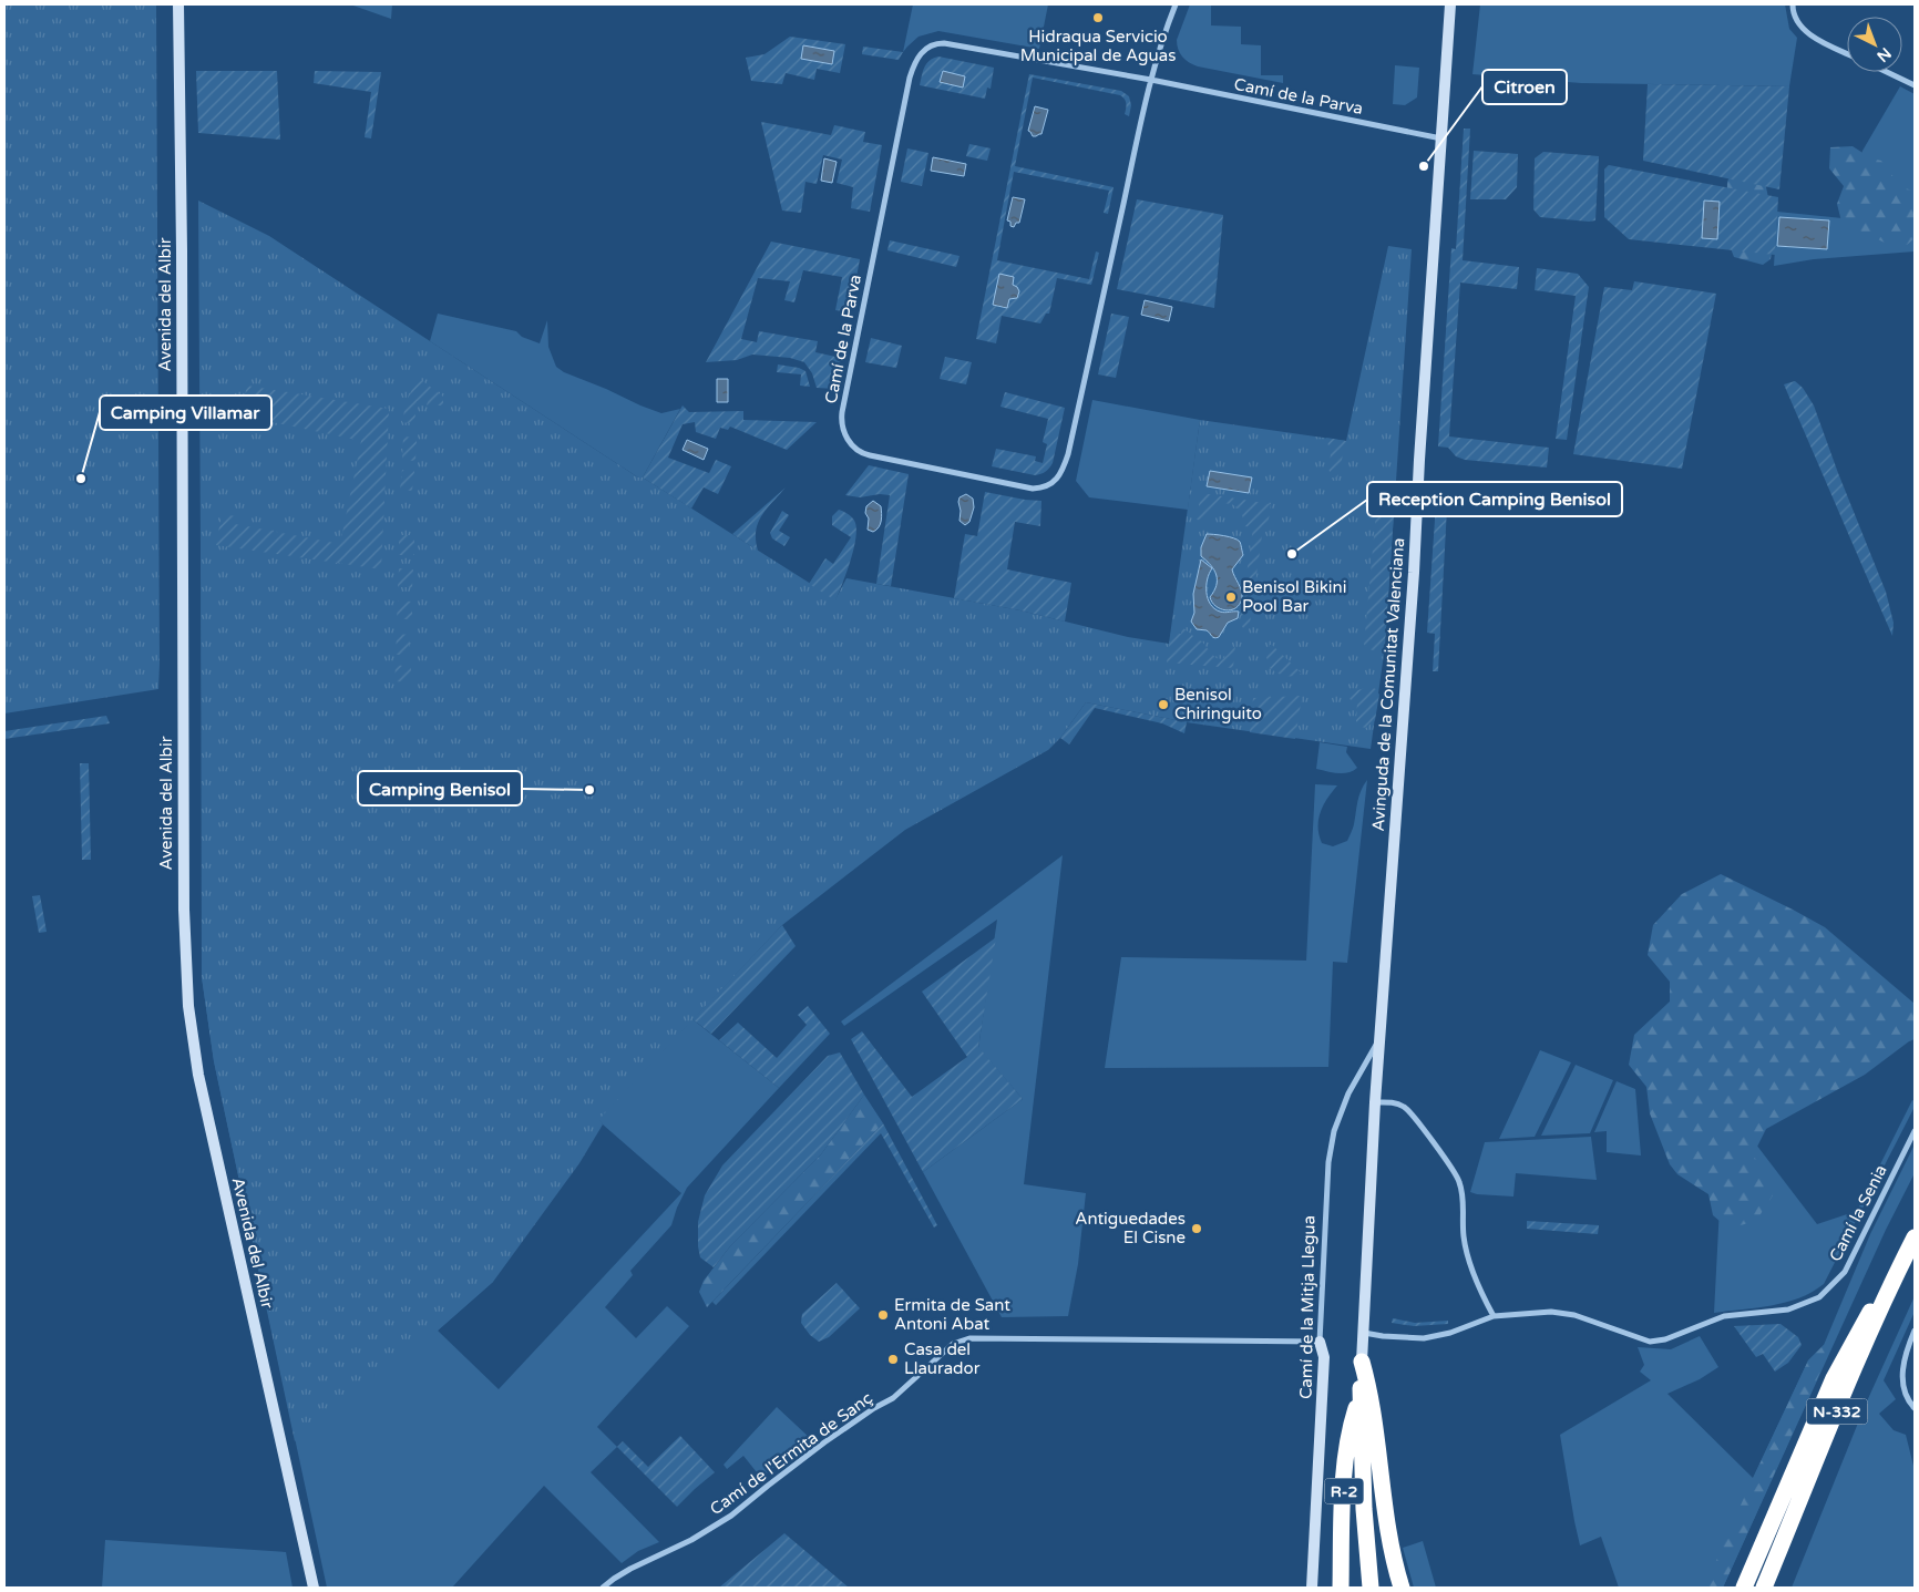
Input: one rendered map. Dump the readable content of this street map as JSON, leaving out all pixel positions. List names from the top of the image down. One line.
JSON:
{"streets":{"highway":["N-332","R-2"],"street":["Camí de la Parva","Avenida del Albir","Avinguda de la Comunitat Valenciana","Camí la Senia","Camí de la Mitja Llegua","Camí de l'Ermita de Sanç"]},"crossings":[["Camí de la Parva","Avinguda de la Comunitat Valenciana"],["Avinguda de la Comunitat Valenciana","Camí la Senia"],["Avinguda de la Comunitat Valenciana","Camí de la Mitja Llegua"],["Camí de la Mitja Llegua","Camí de l'Ermita de Sanç"]],"places":["Hidraqua Servicio Municipal de Aguas","Citroen","Camping Villamar","Reception Camping Benisol","Benisol Bikini Pool Bar","Benisol Chiringuito","Camping Benisol","Antiguedades El Cisne","Ermita de Sant Antoni Abat","Casa del Llaurador"],"north":"bottom right"}
